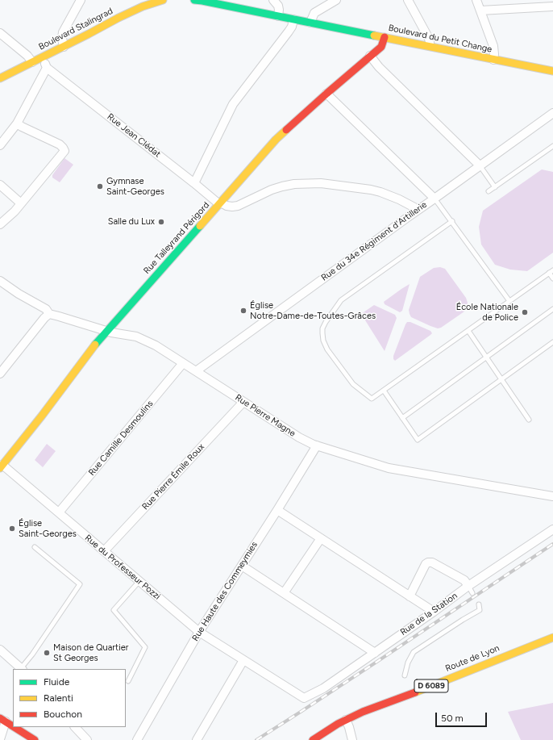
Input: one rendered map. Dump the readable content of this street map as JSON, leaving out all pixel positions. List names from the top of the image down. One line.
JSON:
{"streets":{"main road":["Boulevard Stalingrad","Boulevard du Petit Change","Rue Talleyrand Périgord","Route de Lyon","D 6089"],"street":["Rue Jean Clédat","Rue du 34e Régiment d'Artillerie","Rue Pierre Magne","Rue Camille Desmoulins","Rue Pierre Émile Roux","Rue du Professeur Pozzi","Rue Haute des Commeymies","Rue de la Station"]},"crossings":[["Boulevard du Petit Change","Rue Talleyrand Périgord"],["Rue Jean Clédat","Rue Talleyrand Périgord"],["Rue Talleyrand Périgord","Rue Pierre Magne"],["Rue Talleyrand Périgord","Rue du Professeur Pozzi"],["Rue du 34e Régiment d'Artillerie","Rue Pierre Magne"],["Rue Pierre Magne","Rue Camille Desmoulins"],["Rue Pierre Magne","Rue Pierre Émile Roux"],["Rue Pierre Magne","Rue Haute des Commeymies"],["Rue Camille Desmoulins","Rue du Professeur Pozzi"],["Rue Pierre Émile Roux","Rue du Professeur Pozzi"],["Rue du Professeur Pozzi","Rue Haute des Commeymies"],["Rue du Professeur Pozzi","Rue de la Station"]],"places":["Gymnase Saint-Georges","Salle du Lux","Église Notre-Dame-de-Toutes-Grâces","École Nationale de Police","Église Saint-Georges","Maison de Quartier St Georges"],"legend":["Fluide","Ralenti","Bouchon"],"scale_bar":"50 m"}
